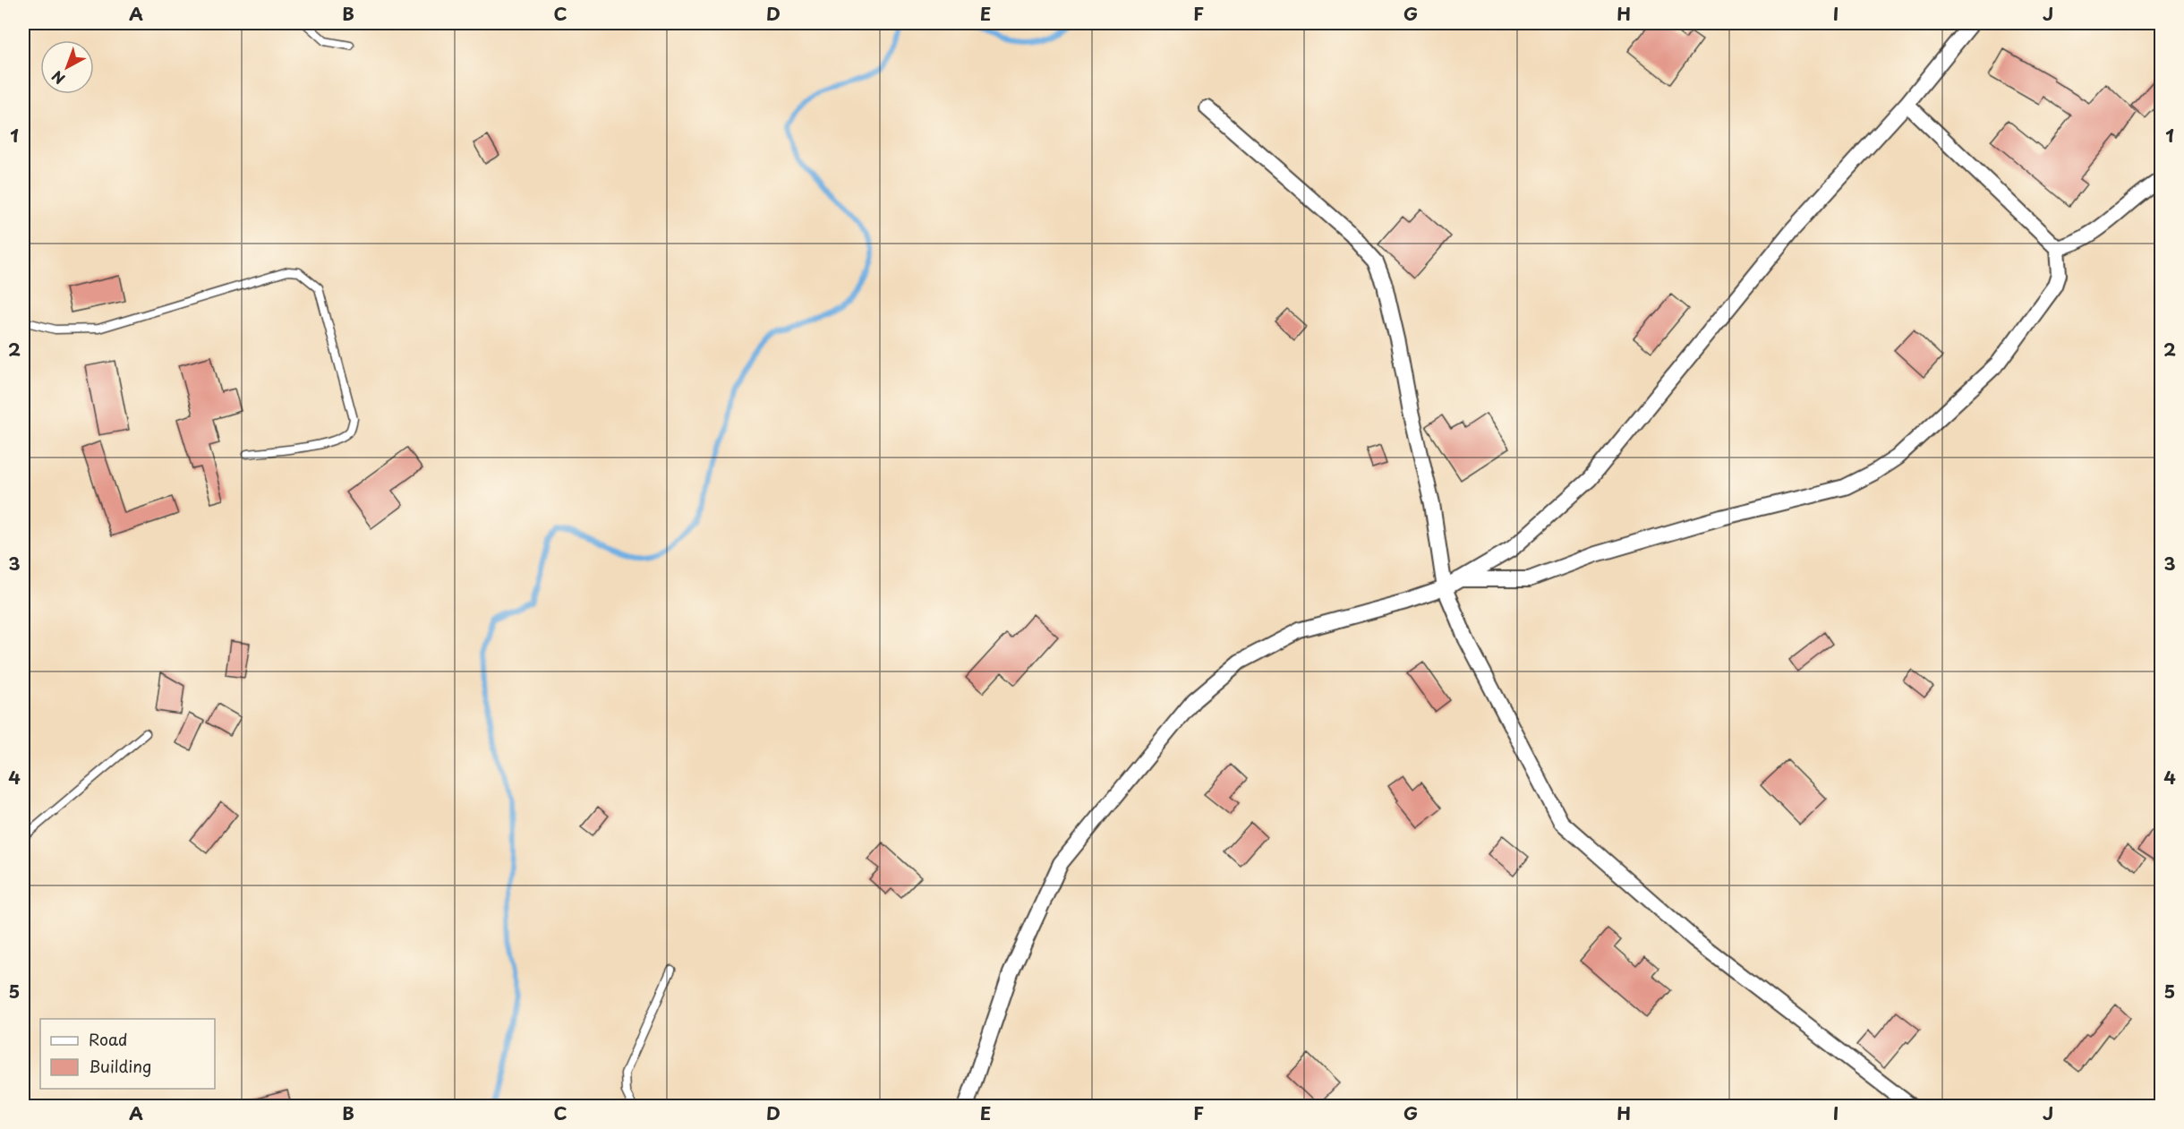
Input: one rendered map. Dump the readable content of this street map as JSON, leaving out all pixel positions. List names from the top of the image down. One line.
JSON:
{"legend":["Road","Building"],"north":"bottom left","grid":{"columns":["A","B","C","D","E","F","G","H","I","J"],"rows":["1","2","3","4","5"]}}
